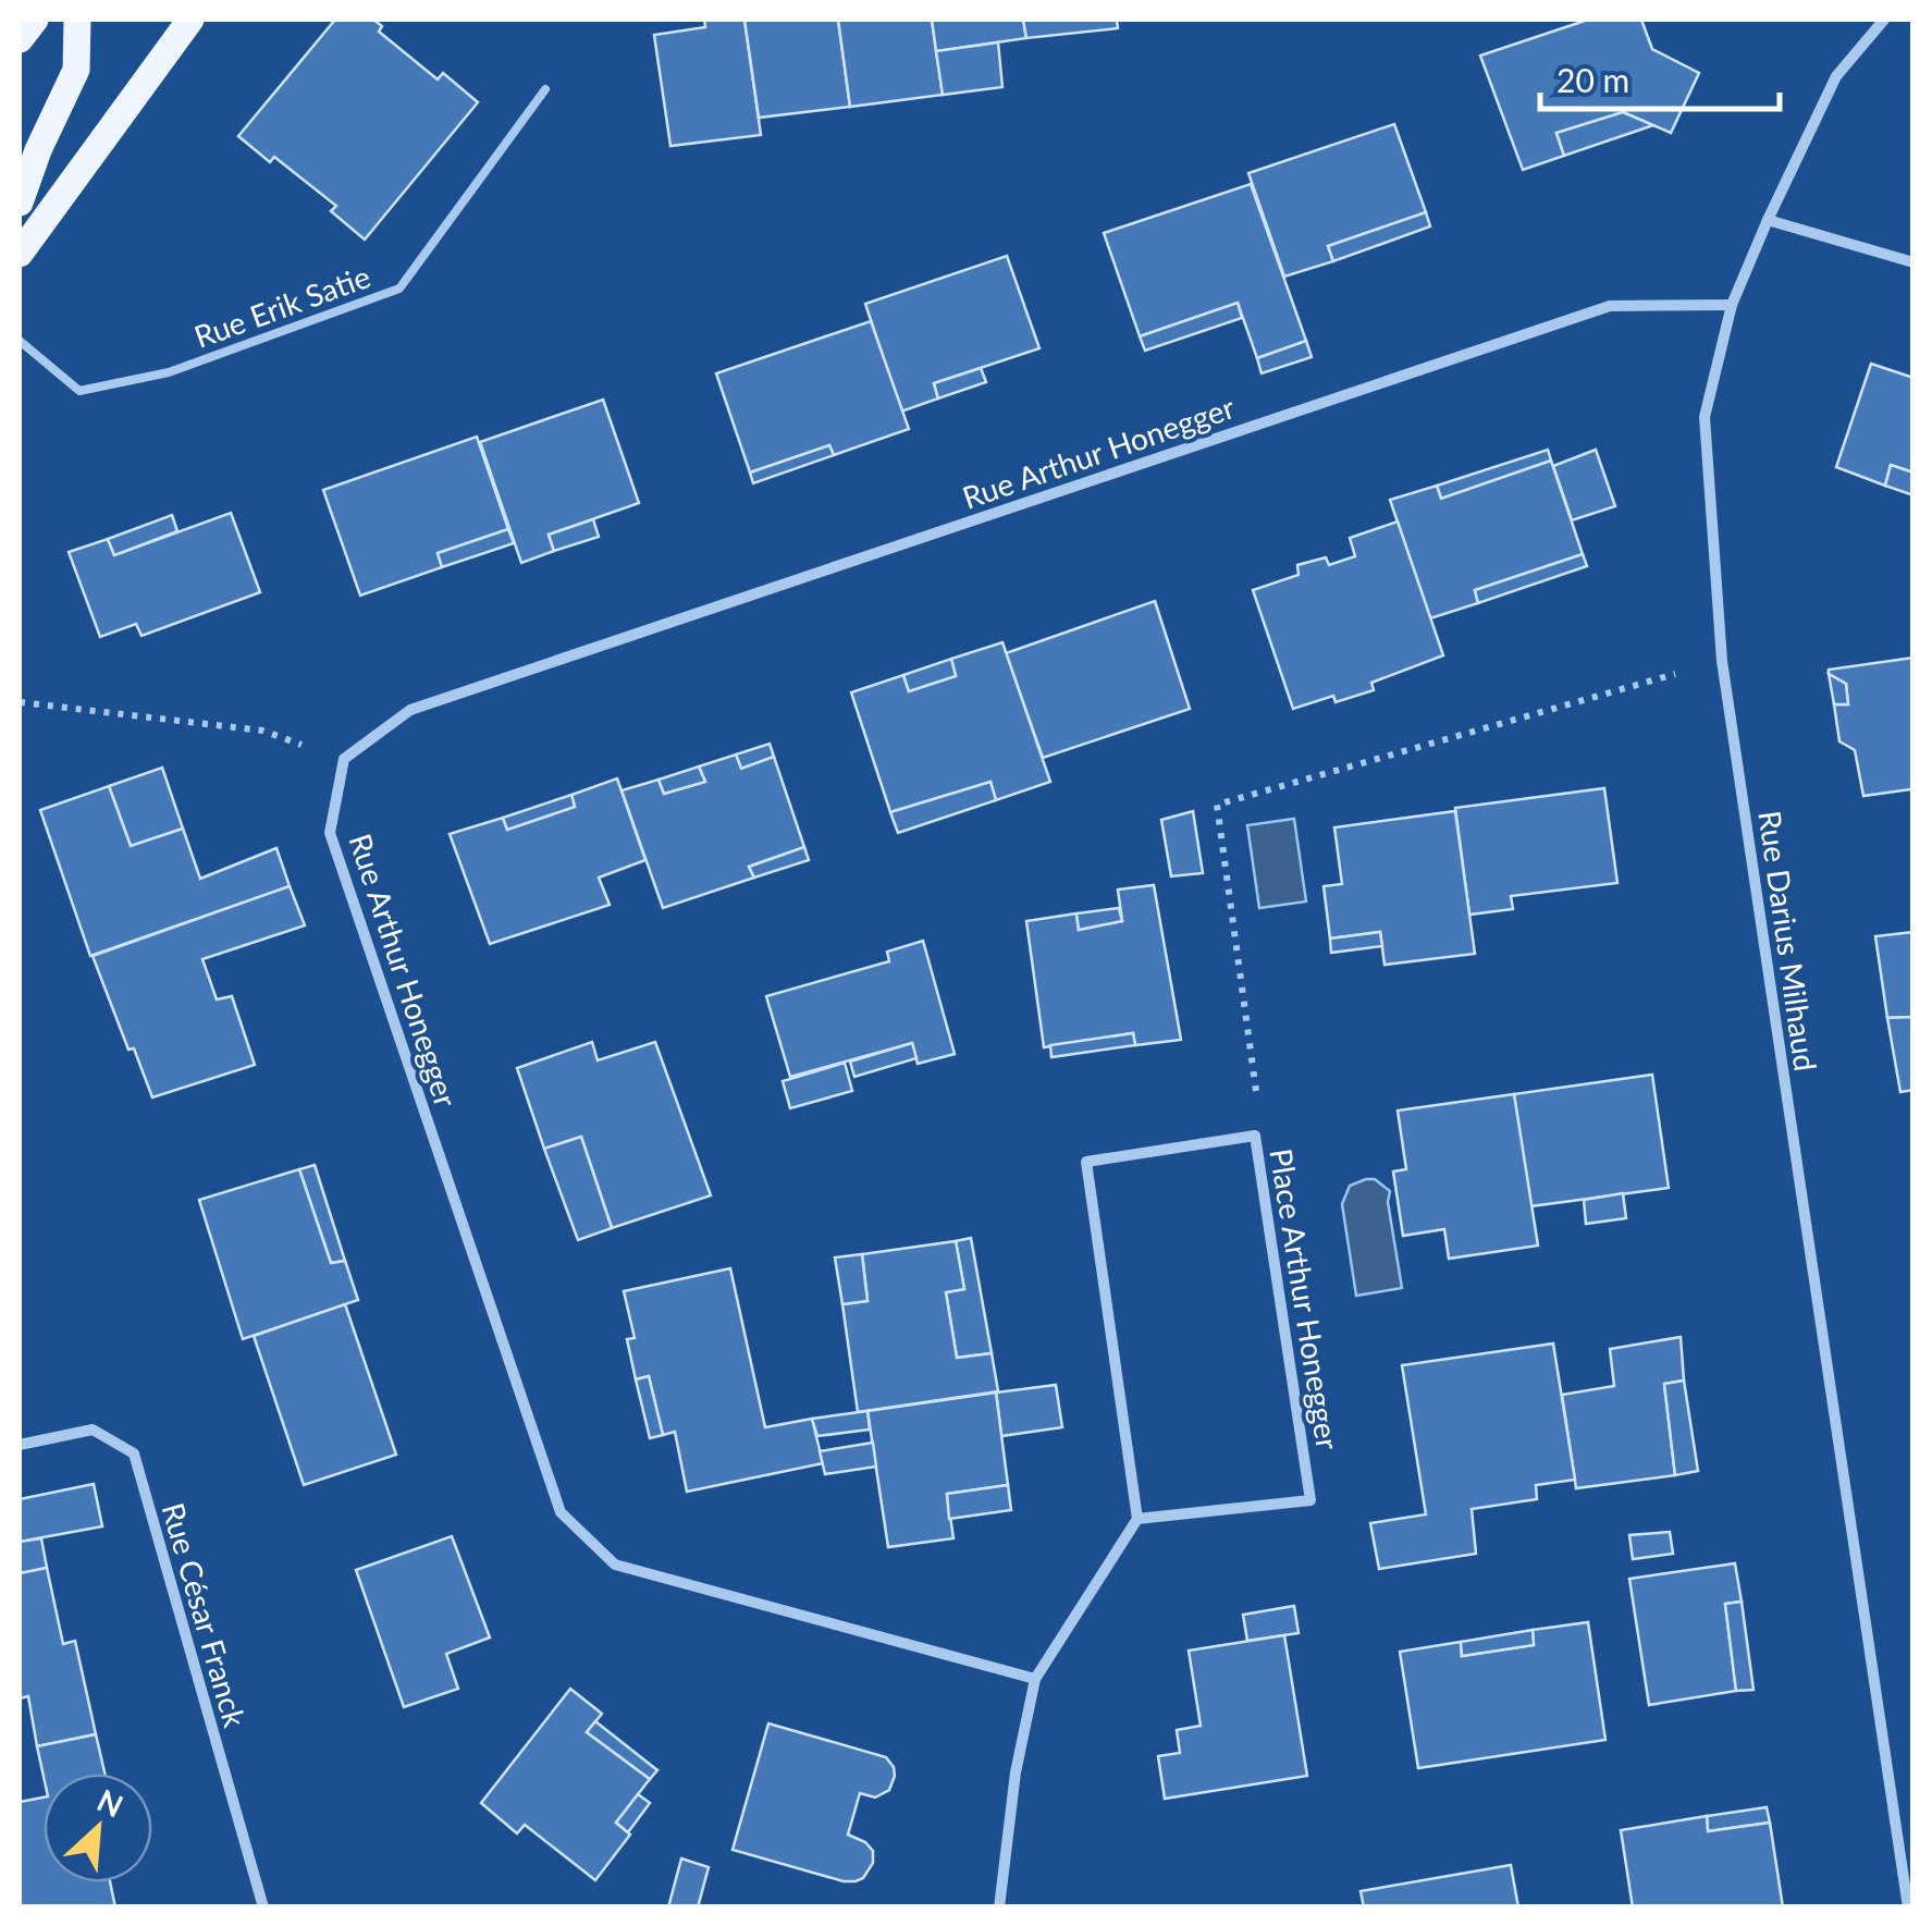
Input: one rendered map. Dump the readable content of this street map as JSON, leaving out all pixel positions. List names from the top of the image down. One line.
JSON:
{"streets":{"street":["Rue Arthur Honegger","Rue Darius Milhaud","Place Arthur Honegger","Rue César Franck"],"lane":["Rue Erik Satie"]},"crossings":[["Rue Arthur Honegger","Rue Darius Milhaud"]],"scale_bar":"20 m","north":"top right"}
